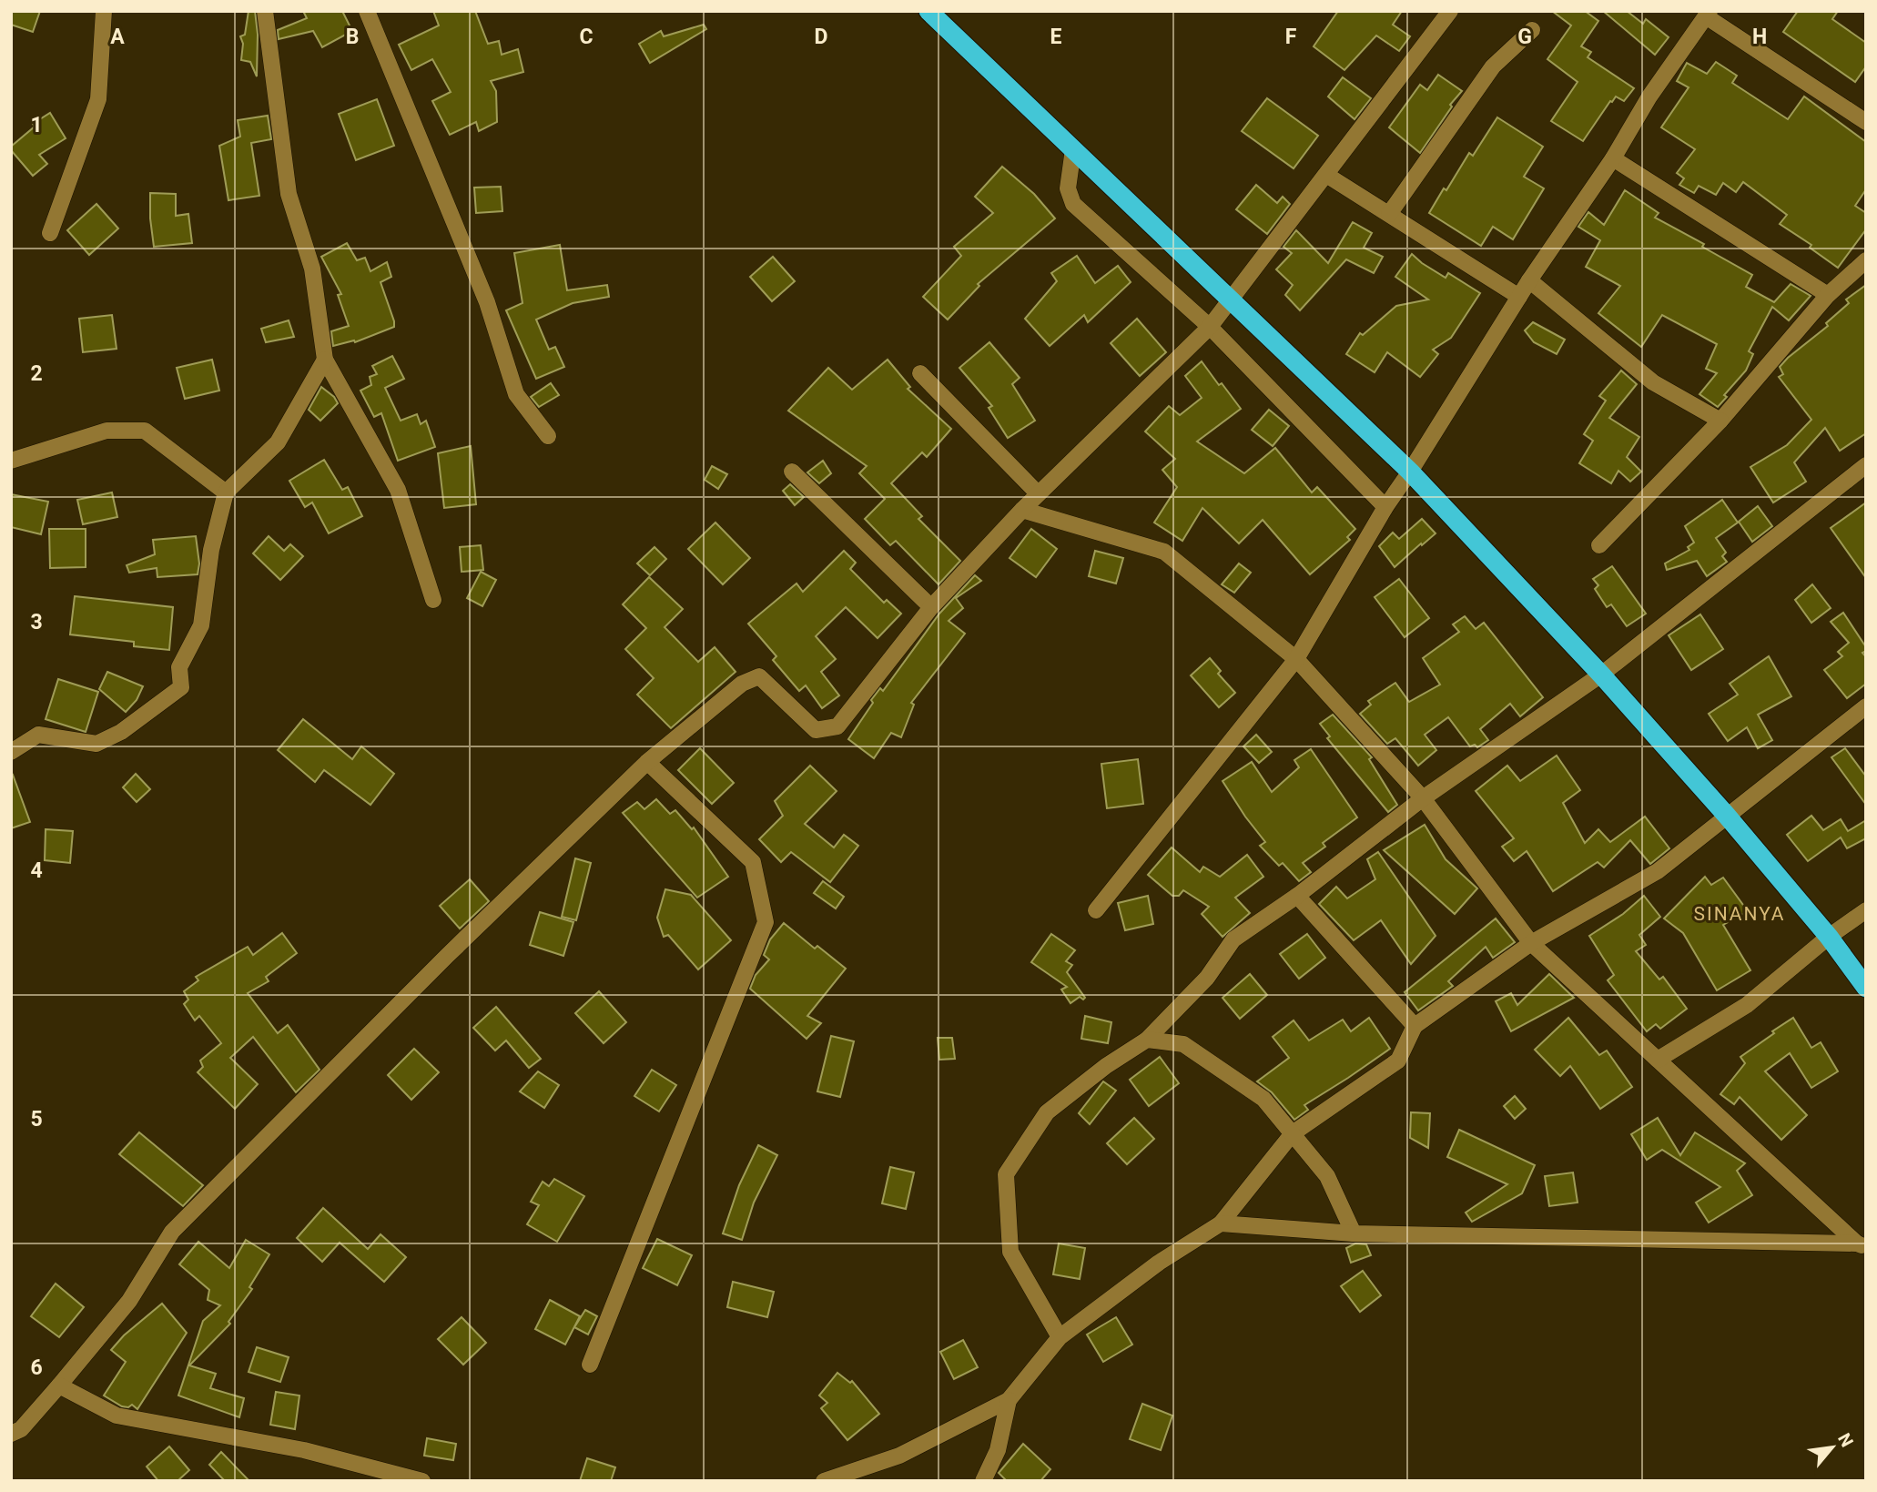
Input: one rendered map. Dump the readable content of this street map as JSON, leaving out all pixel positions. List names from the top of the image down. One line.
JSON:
{"districts":["SINANYA"],"north":"top right","grid":{"columns":["A","B","C","D","E","F","G","H"],"rows":["1","2","3","4","5","6"]}}
